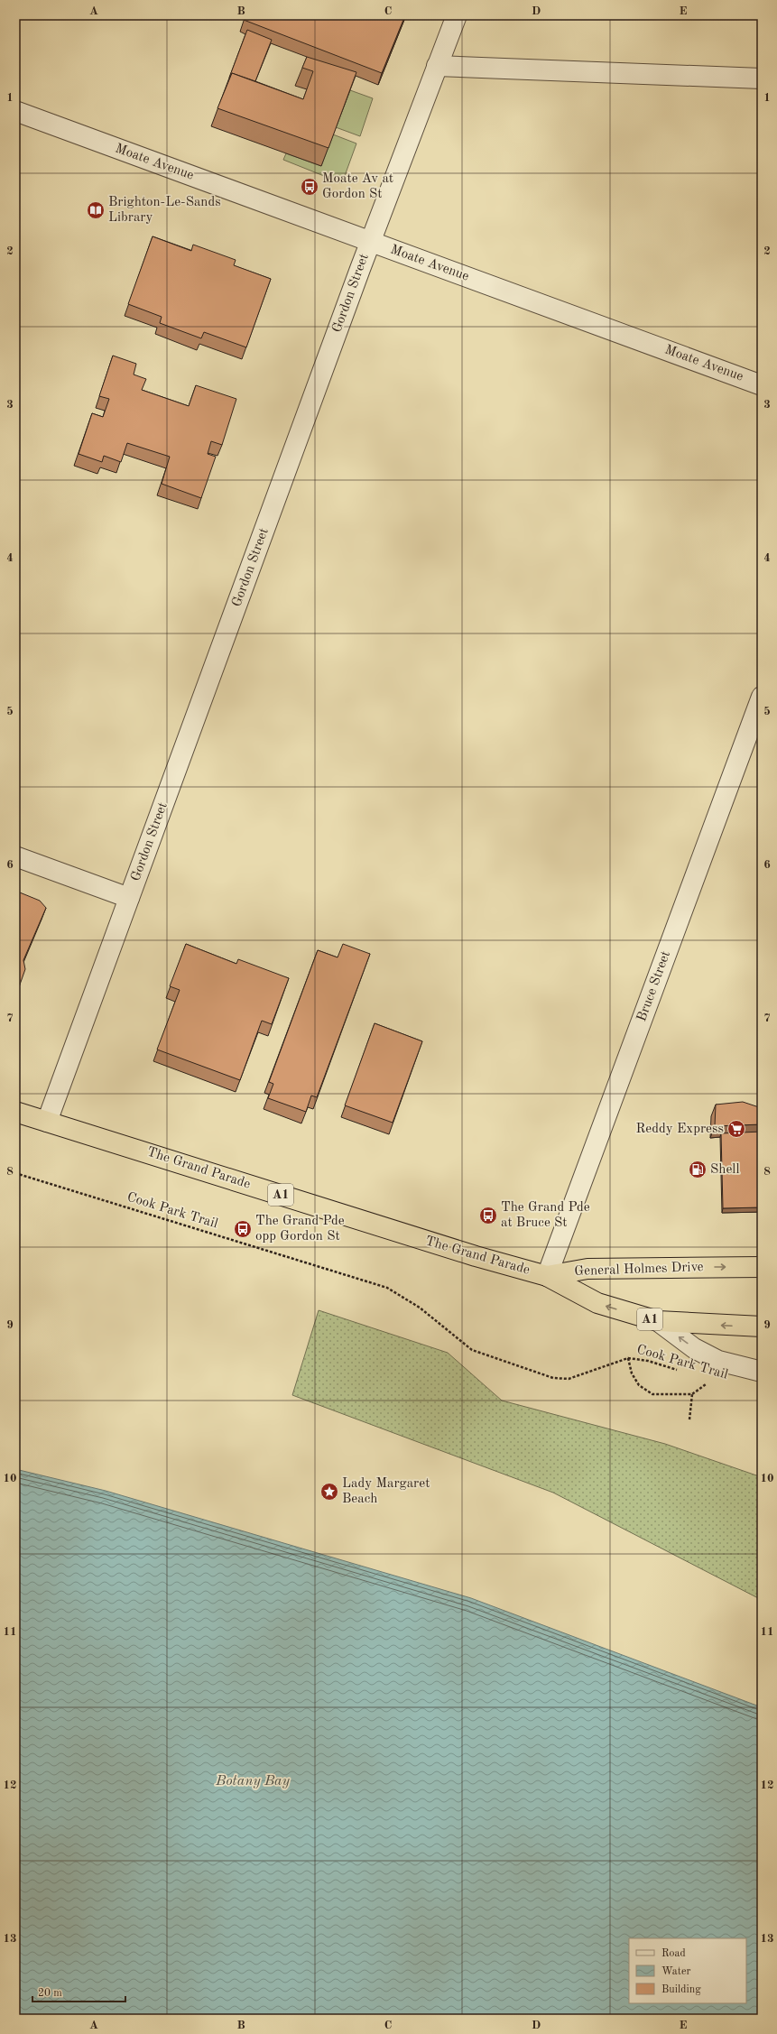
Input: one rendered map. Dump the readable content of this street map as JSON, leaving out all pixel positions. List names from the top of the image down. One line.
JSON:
{"streets":{"highway":["The Grand Parade","A1","General Holmes Drive"],"street":["Moate Avenue","Gordon Street","Bruce Street"],"path":["Cook Park Trail"]},"crossings":[["Moate Avenue","Gordon Street"],["Gordon Street","The Grand Parade"],["Bruce Street","The Grand Parade"],["Bruce Street","General Holmes Drive"],["The Grand Parade","General Holmes Drive"]],"water":["Botany Bay"],"places":{"bus stop":["Moate Av at Gordon St","The Grand Pde at Bruce St","The Grand Pde opp Gordon St"],"library":["Brighton-Le-Sands Library"],"supermarket":["Reddy Express"],"fuel station":["Shell"],"place":["Lady Margaret Beach"]},"legend":["Road","Water","Building"],"scale_bar":"20 m","grid":{"columns":["A","B","C","D","E"],"rows":["1","2","3","4","5","6","7","8","9","10","11","12","13"]}}
